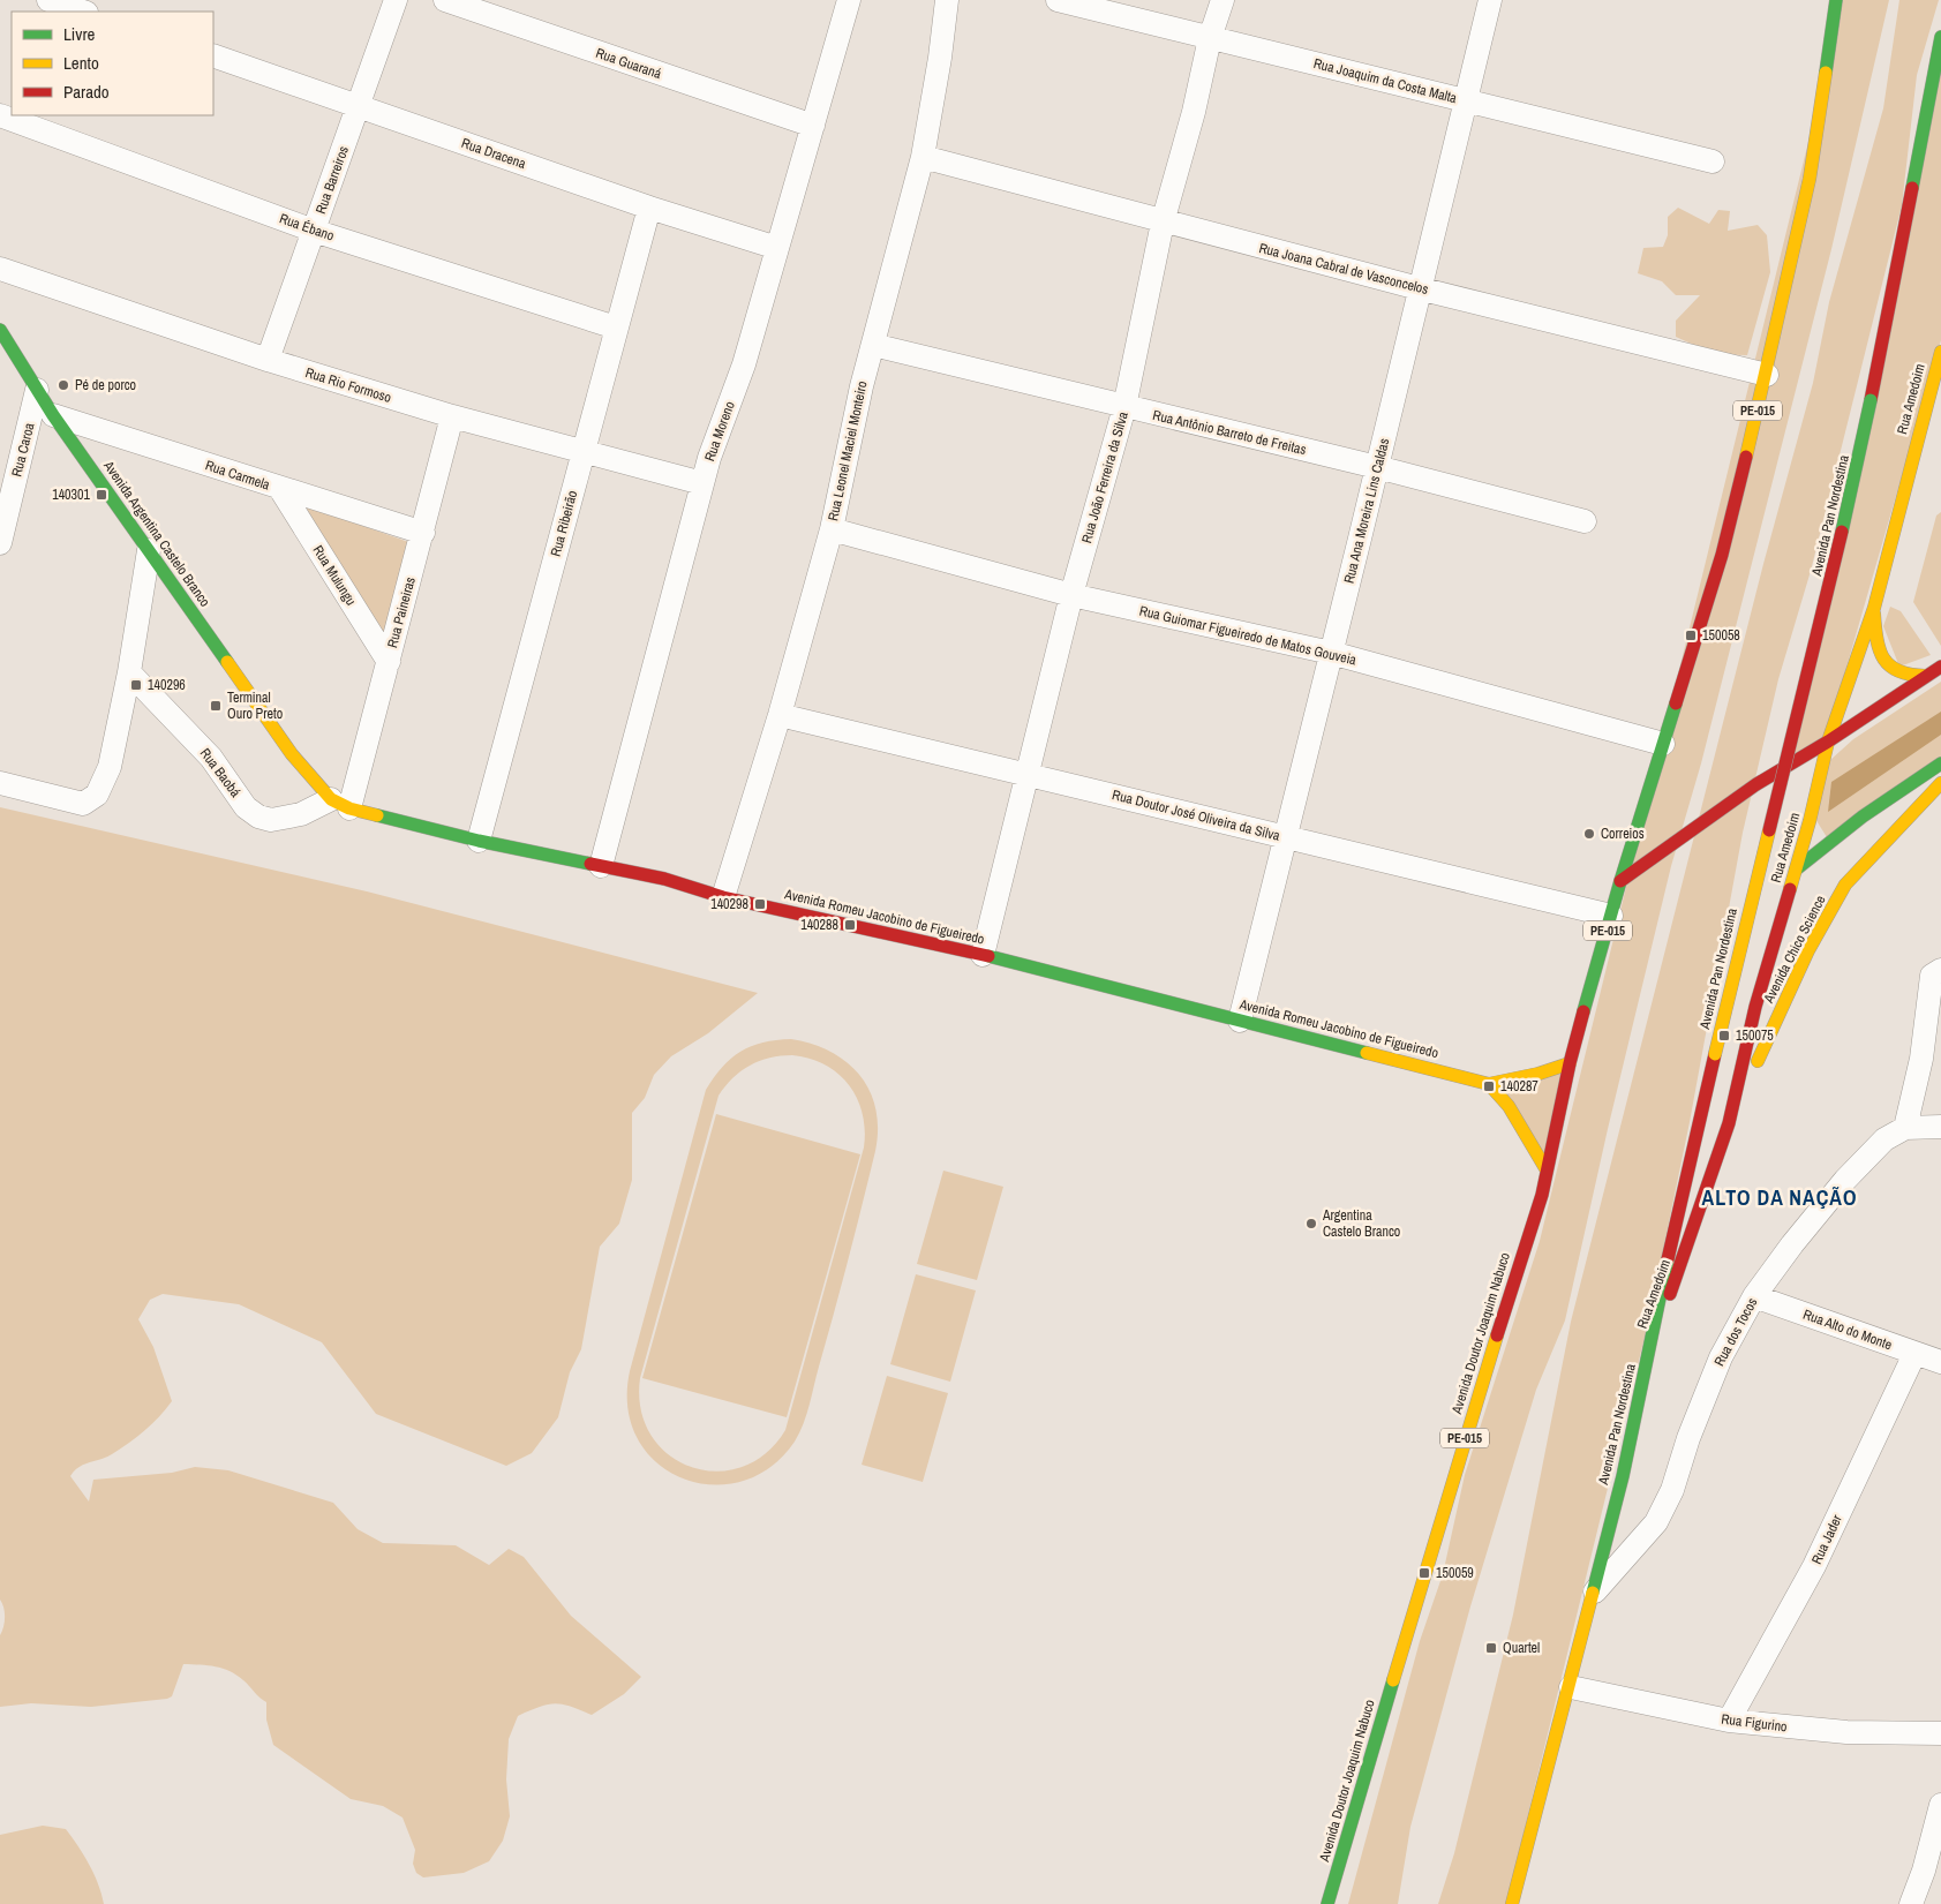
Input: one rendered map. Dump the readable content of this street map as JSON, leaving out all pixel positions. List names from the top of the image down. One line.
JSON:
{"streets":{"main road":["Rua Amedoim","PE-015","Avenida Pan Nordestina","Avenida Argentina Castelo Branco","Avenida Romeu Jacobino de Figueiredo","Avenida Chico Science","Avenida Doutor Joaquim Nabuco"],"street":["Rua Guaraná","Rua Joaquim da Costa Malta","Rua Dracena","Rua Barreiros","Rua Ébano","Rua Joana Cabral de Vasconcelos","Rua Rio Formoso","Rua Moreno","Rua Antônio Barreto de Freitas","Rua Caroa","Rua Leonel Maciel Monteiro","Rua Carmela","Rua João Ferreira da Silva","Rua Ana Moreira Lins Caldas","Rua Ribeirão","Rua Mulungu","Rua Paineiras","Rua Guiomar Figueiredo de Matos Gouveia","Rua Baobá","Rua Doutor José Oliveira da Silva","Rua Alto do Monte","Rua dos Tocos","Rua Jader","Rua Figurino"]},"crossings":[["Rua Guaraná","Rua Moreno"],["Rua Joaquim da Costa Malta","Rua João Ferreira da Silva"],["Rua Joaquim da Costa Malta","Rua Ana Moreira Lins Caldas"],["Rua Dracena","Rua Barreiros"],["Rua Dracena","Rua Moreno"],["Rua Dracena","Rua Ribeirão"],["Rua Barreiros","Rua Ébano"],["Rua Barreiros","Rua Rio Formoso"],["Rua Ébano","Rua Ribeirão"],["Rua Joana Cabral de Vasconcelos","PE-015"],["Rua Joana Cabral de Vasconcelos","Rua Leonel Maciel Monteiro"],["Rua Joana Cabral de Vasconcelos","Rua João Ferreira da Silva"],["Rua Joana Cabral de Vasconcelos","Rua Ana Moreira Lins Caldas"],["Rua Rio Formoso","Rua Moreno"],["Rua Rio Formoso","Rua Ribeirão"],["Rua Rio Formoso","Rua Paineiras"],["Rua Amedoim","Avenida Pan Nordestina"],["Rua Amedoim","Avenida Chico Science"],["PE-015","Rua Guiomar Figueiredo de Matos Gouveia"],["PE-015","Avenida Doutor Joaquim Nabuco"],["Rua Moreno","Avenida Romeu Jacobino de Figueiredo"],["Rua Antônio Barreto de Freitas","Rua Leonel Maciel Monteiro"],["Rua Antônio Barreto de Freitas","Rua João Ferreira da Silva"],["Rua Antônio Barreto de Freitas","Rua Ana Moreira Lins Caldas"],["Rua Caroa","Avenida Argentina Castelo Branco"],["Rua Leonel Maciel Monteiro","Rua Guiomar Figueiredo de Matos Gouveia"],["Rua Leonel Maciel Monteiro","Rua Doutor José Oliveira da Silva"],["Rua Leonel Maciel Monteiro","Avenida Romeu Jacobino de Figueiredo"],["Rua Carmela","Avenida Argentina Castelo Branco"],["Rua Carmela","Rua Mulungu"],["Rua Carmela","Rua Paineiras"],["Rua João Ferreira da Silva","Rua Guiomar Figueiredo de Matos Gouveia"],["Rua João Ferreira da Silva","Rua Doutor José Oliveira da Silva"],["Rua João Ferreira da Silva","Avenida Romeu Jacobino de Figueiredo"],["Rua Ana Moreira Lins Caldas","Rua Guiomar Figueiredo de Matos Gouveia"],["Rua Ana Moreira Lins Caldas","Rua Doutor José Oliveira da Silva"],["Rua Ana Moreira Lins Caldas","Avenida Romeu Jacobino de Figueiredo"],["Avenida Pan Nordestina","Rua dos Tocos"],["Avenida Pan Nordestina","Rua Figurino"],["Rua Ribeirão","Avenida Romeu Jacobino de Figueiredo"],["Avenida Argentina Castelo Branco","Rua Paineiras"],["Avenida Argentina Castelo Branco","Rua Baobá"],["Avenida Argentina Castelo Branco","Avenida Romeu Jacobino de Figueiredo"],["Rua Mulungu","Rua Paineiras"],["Rua Paineiras","Rua Baobá"],["Rua Paineiras","Avenida Romeu Jacobino de Figueiredo"],["Rua Guiomar Figueiredo de Matos Gouveia","Avenida Doutor Joaquim Nabuco"],["Rua Baobá","Avenida Romeu Jacobino de Figueiredo"],["Rua Doutor José Oliveira da Silva","Avenida Doutor Joaquim Nabuco"],["Avenida Romeu Jacobino de Figueiredo","Avenida Doutor Joaquim Nabuco"],["Rua Alto do Monte","Rua dos Tocos"],["Rua Alto do Monte","Rua Jader"],["Rua Jader","Rua Figurino"]],"districts":["ALTO DA NAÇÃO"],"places":{"other":["Pé de porco","Correios","Argentina Castelo Branco"],"transit":["140301","150058","140296","Terminal Ouro Preto","140298","140288","150075","140287","150059","Quartel"]},"legend":["Livre","Lento","Parado"]}
